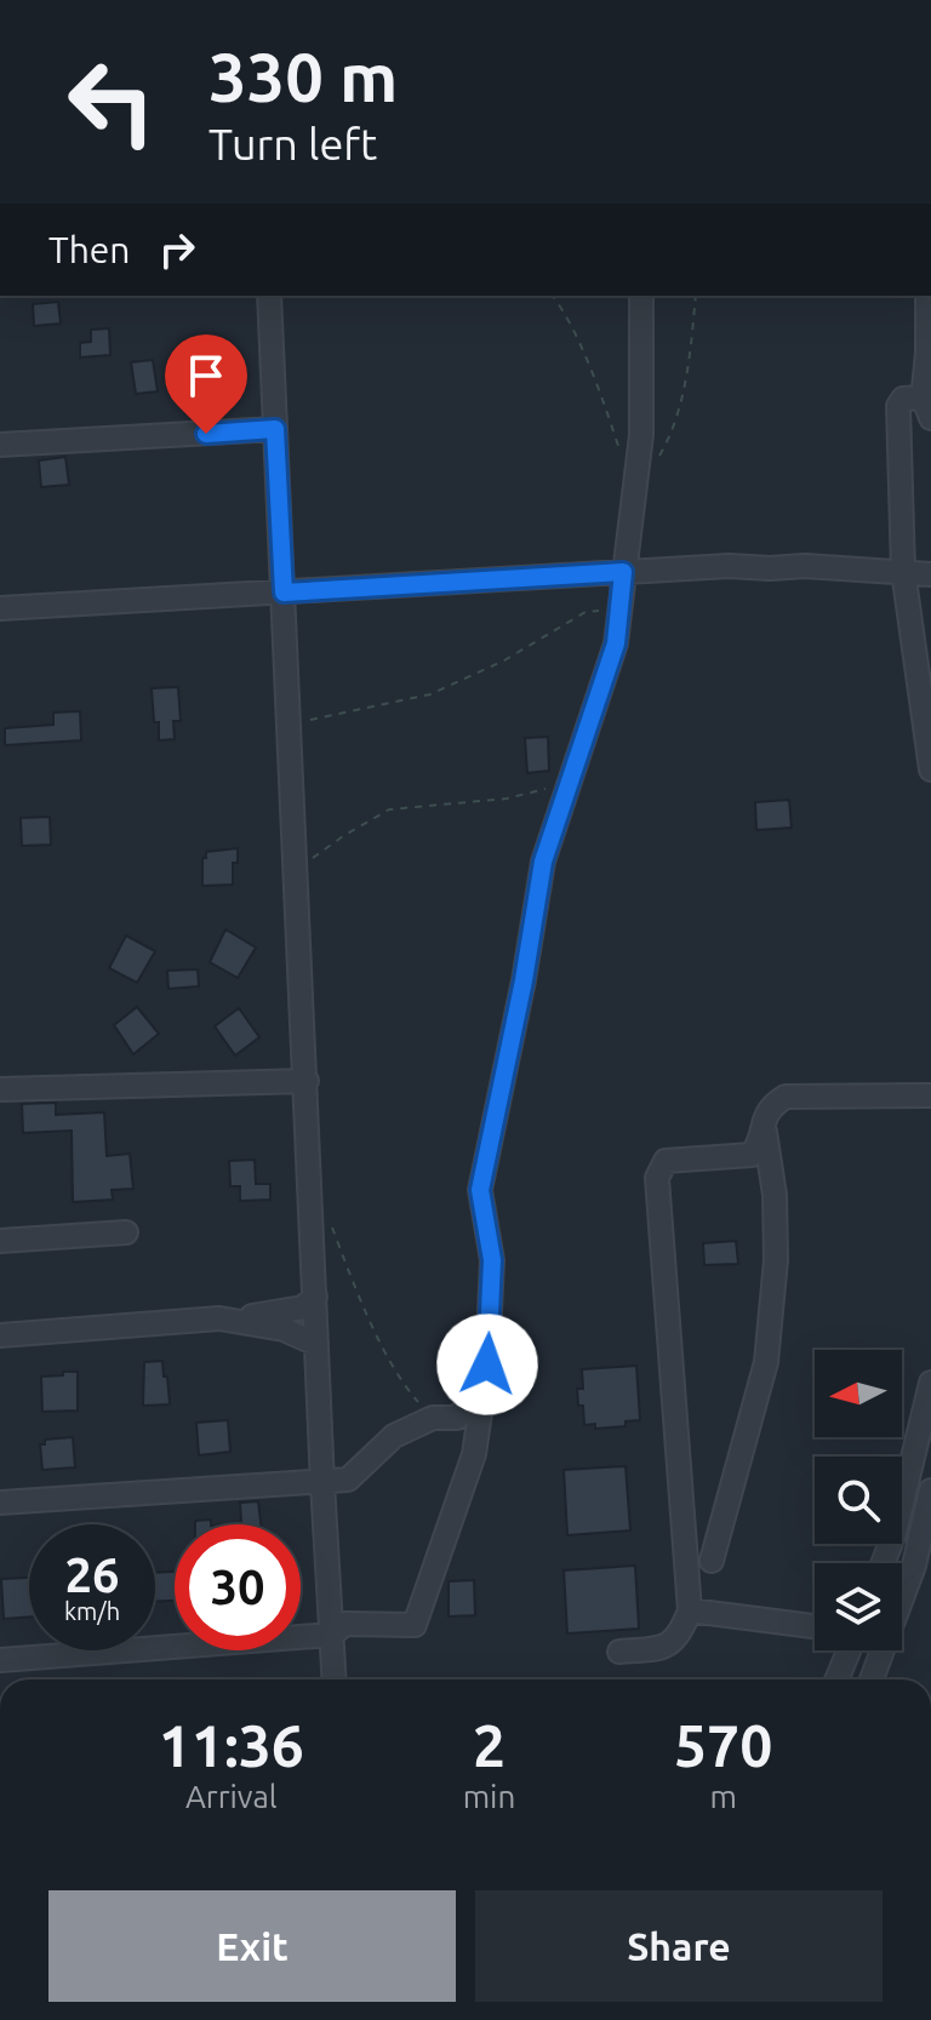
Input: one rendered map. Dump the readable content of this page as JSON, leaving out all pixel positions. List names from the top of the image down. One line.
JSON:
{"north":"left","page":{"turn":["330 m","Turn left"],"then":"Then","speed":"26 km/h","limit":"30","eta":["11:36","Arrival","2","min","570","m"],"buttons":["Exit","Share"]}}
